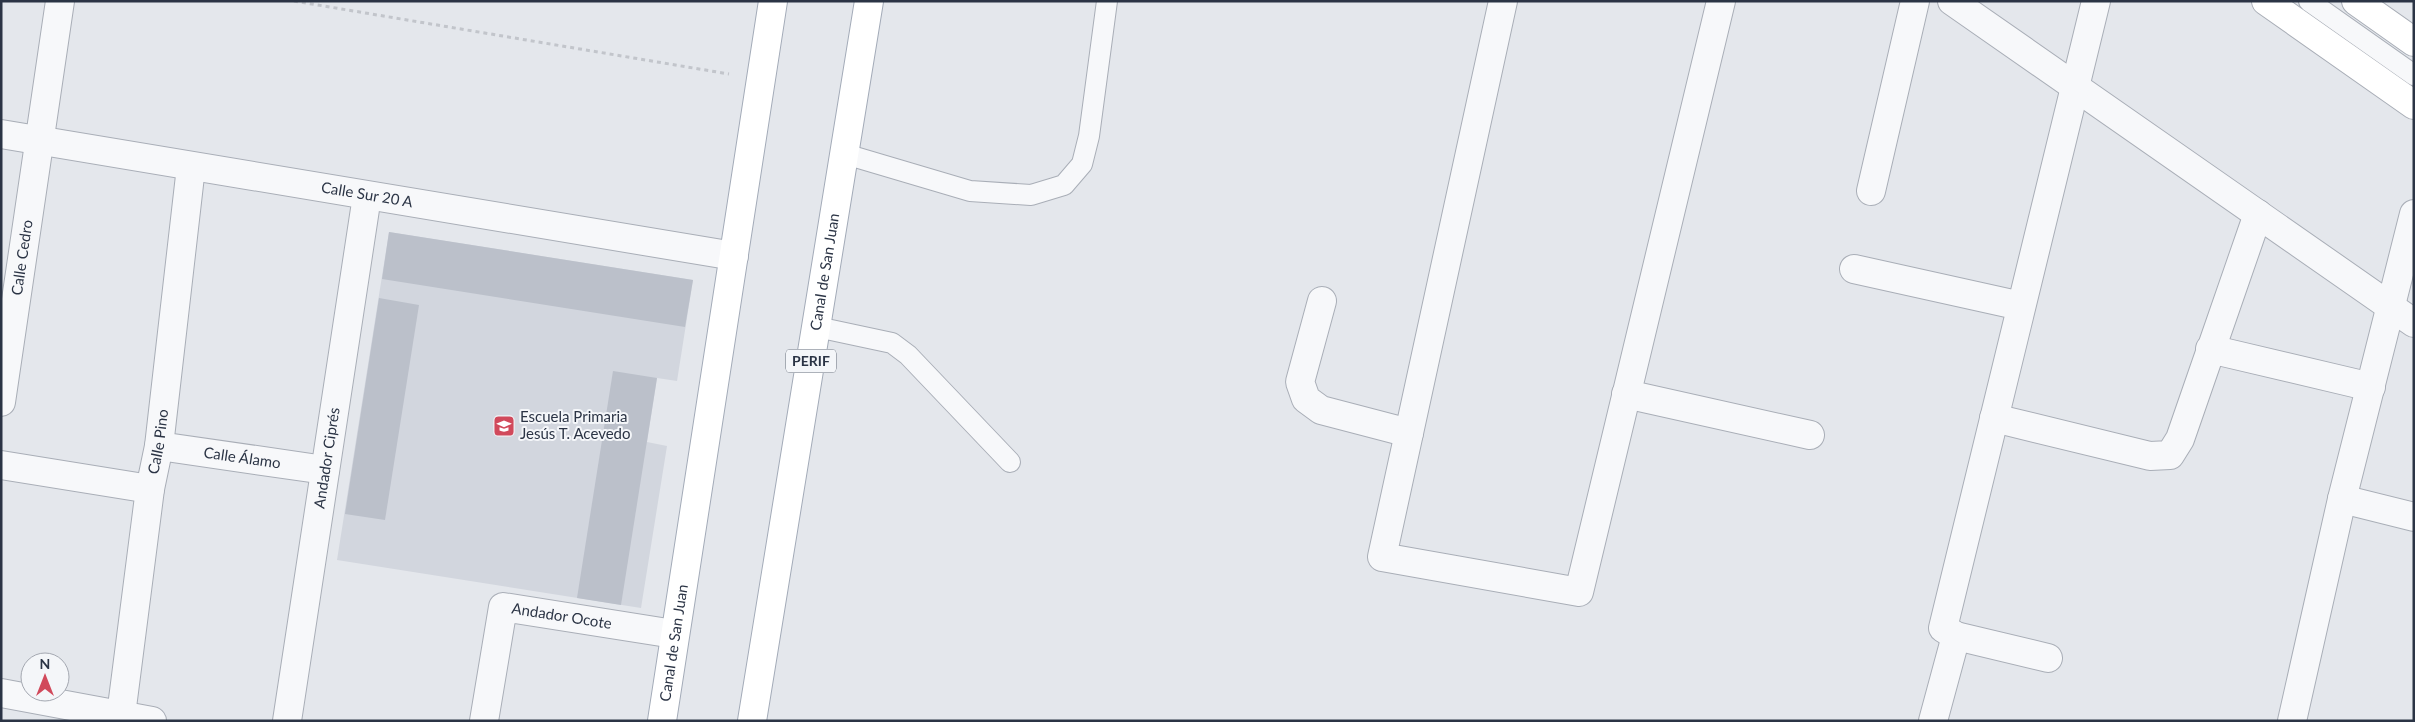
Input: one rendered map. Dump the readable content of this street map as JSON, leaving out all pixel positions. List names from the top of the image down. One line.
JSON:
{"streets":{"main road":["Canal de San Juan","PERIF"],"street":["Calle Sur 20 A","Calle Cedro","Calle Pino","Calle Álamo","Andador Ciprés","Andador Ocote"]},"crossings":[["Calle Sur 20 A","Calle Cedro"],["Calle Sur 20 A","Canal de San Juan"],["Calle Sur 20 A","Calle Pino"],["Calle Sur 20 A","Andador Ciprés"],["Canal de San Juan","Andador Ocote"],["Calle Pino","Calle Álamo"],["Calle Álamo","Andador Ciprés"]],"places":{"school or university":["Escuela Primaria Jesús T. Acevedo"]},"north":"top"}
